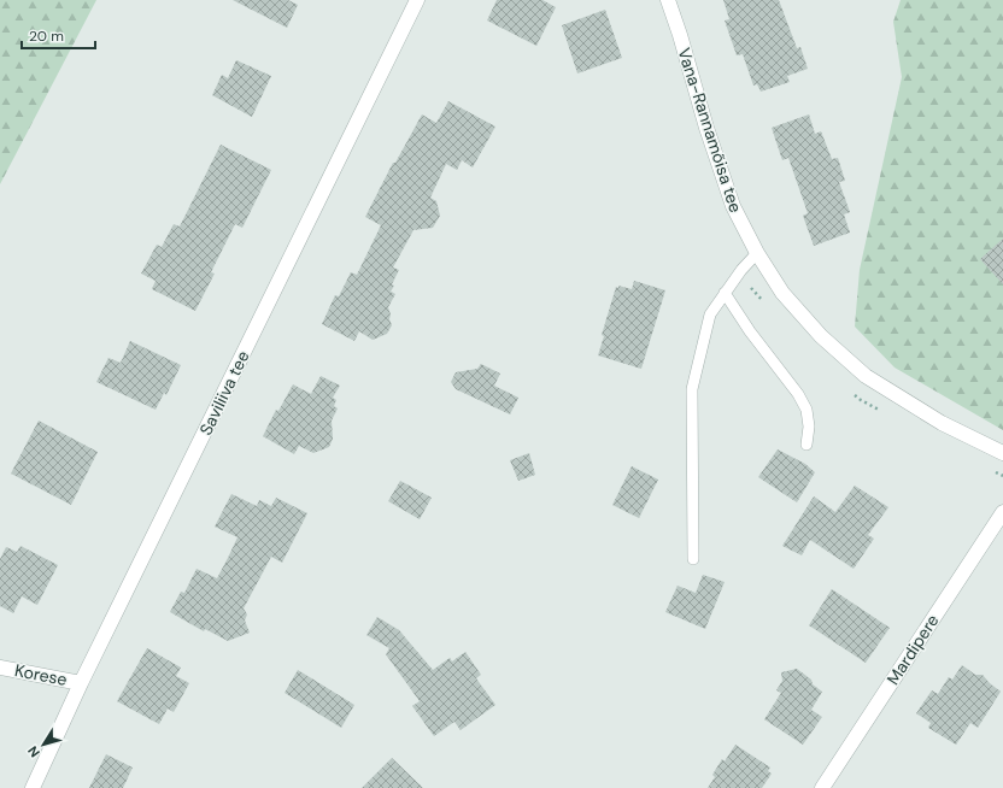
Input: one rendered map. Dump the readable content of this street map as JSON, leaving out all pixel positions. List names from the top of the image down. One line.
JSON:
{"streets":{"street":["Vana-Rannamõisa tee","Saviliiva tee","Mardipere","Korese"]},"crossings":[["Saviliiva tee","Korese"]],"scale_bar":"20 m","north":"bottom left"}
